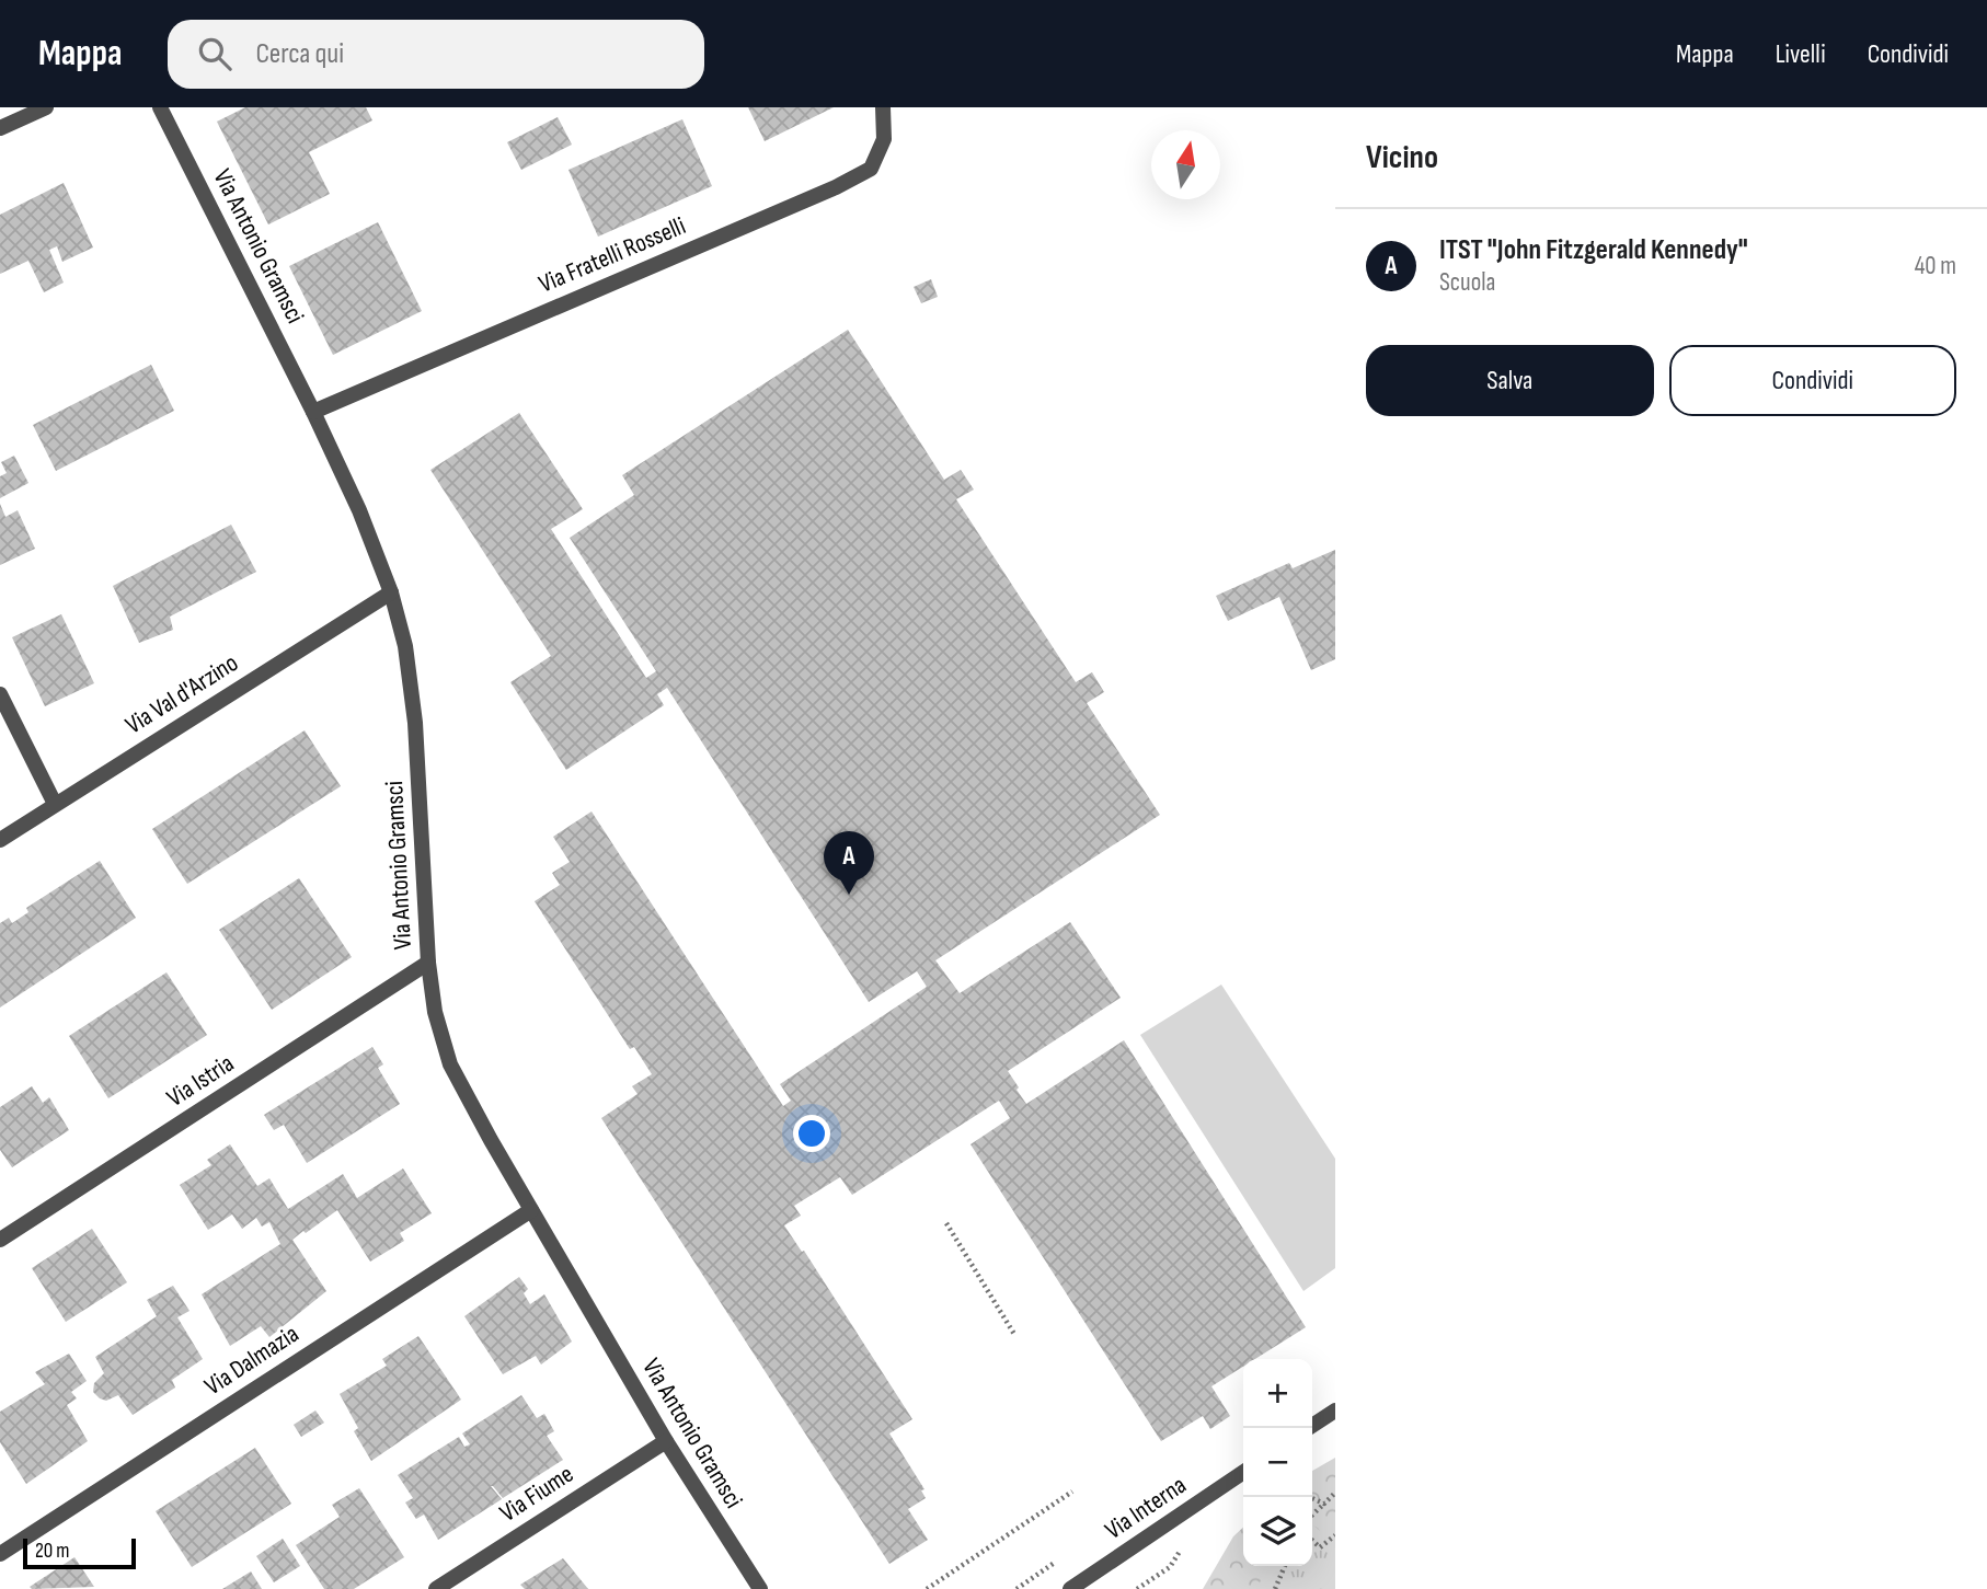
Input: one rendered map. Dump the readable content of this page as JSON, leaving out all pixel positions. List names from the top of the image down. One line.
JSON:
{"streets":{"street":["Via Antonio Gramsci","Via Fratelli Rosselli","Via Val d'Arzino","Via Istria","Via Dalmazia","Via Fiume","Via Interna"]},"crossings":[["Via Antonio Gramsci","Via Fratelli Rosselli"],["Via Antonio Gramsci","Via Val d'Arzino"],["Via Antonio Gramsci","Via Istria"],["Via Antonio Gramsci","Via Dalmazia"],["Via Antonio Gramsci","Via Fiume"]],"scale_bar":"20 m","north":"top","page":{"header":"Mappa","search":"Cerca qui","nav":["Mappa","Livelli","Condividi"],"heading":"Vicino","list":[{"mark":"A","name":"ITST \"John Fitzgerald Kennedy\"","note":"Scuola","value":"40 m"}],"buttons":["Salva","Condividi"],"pins":"A","map_buttons":["+","−"],"scale":"20 m"}}
